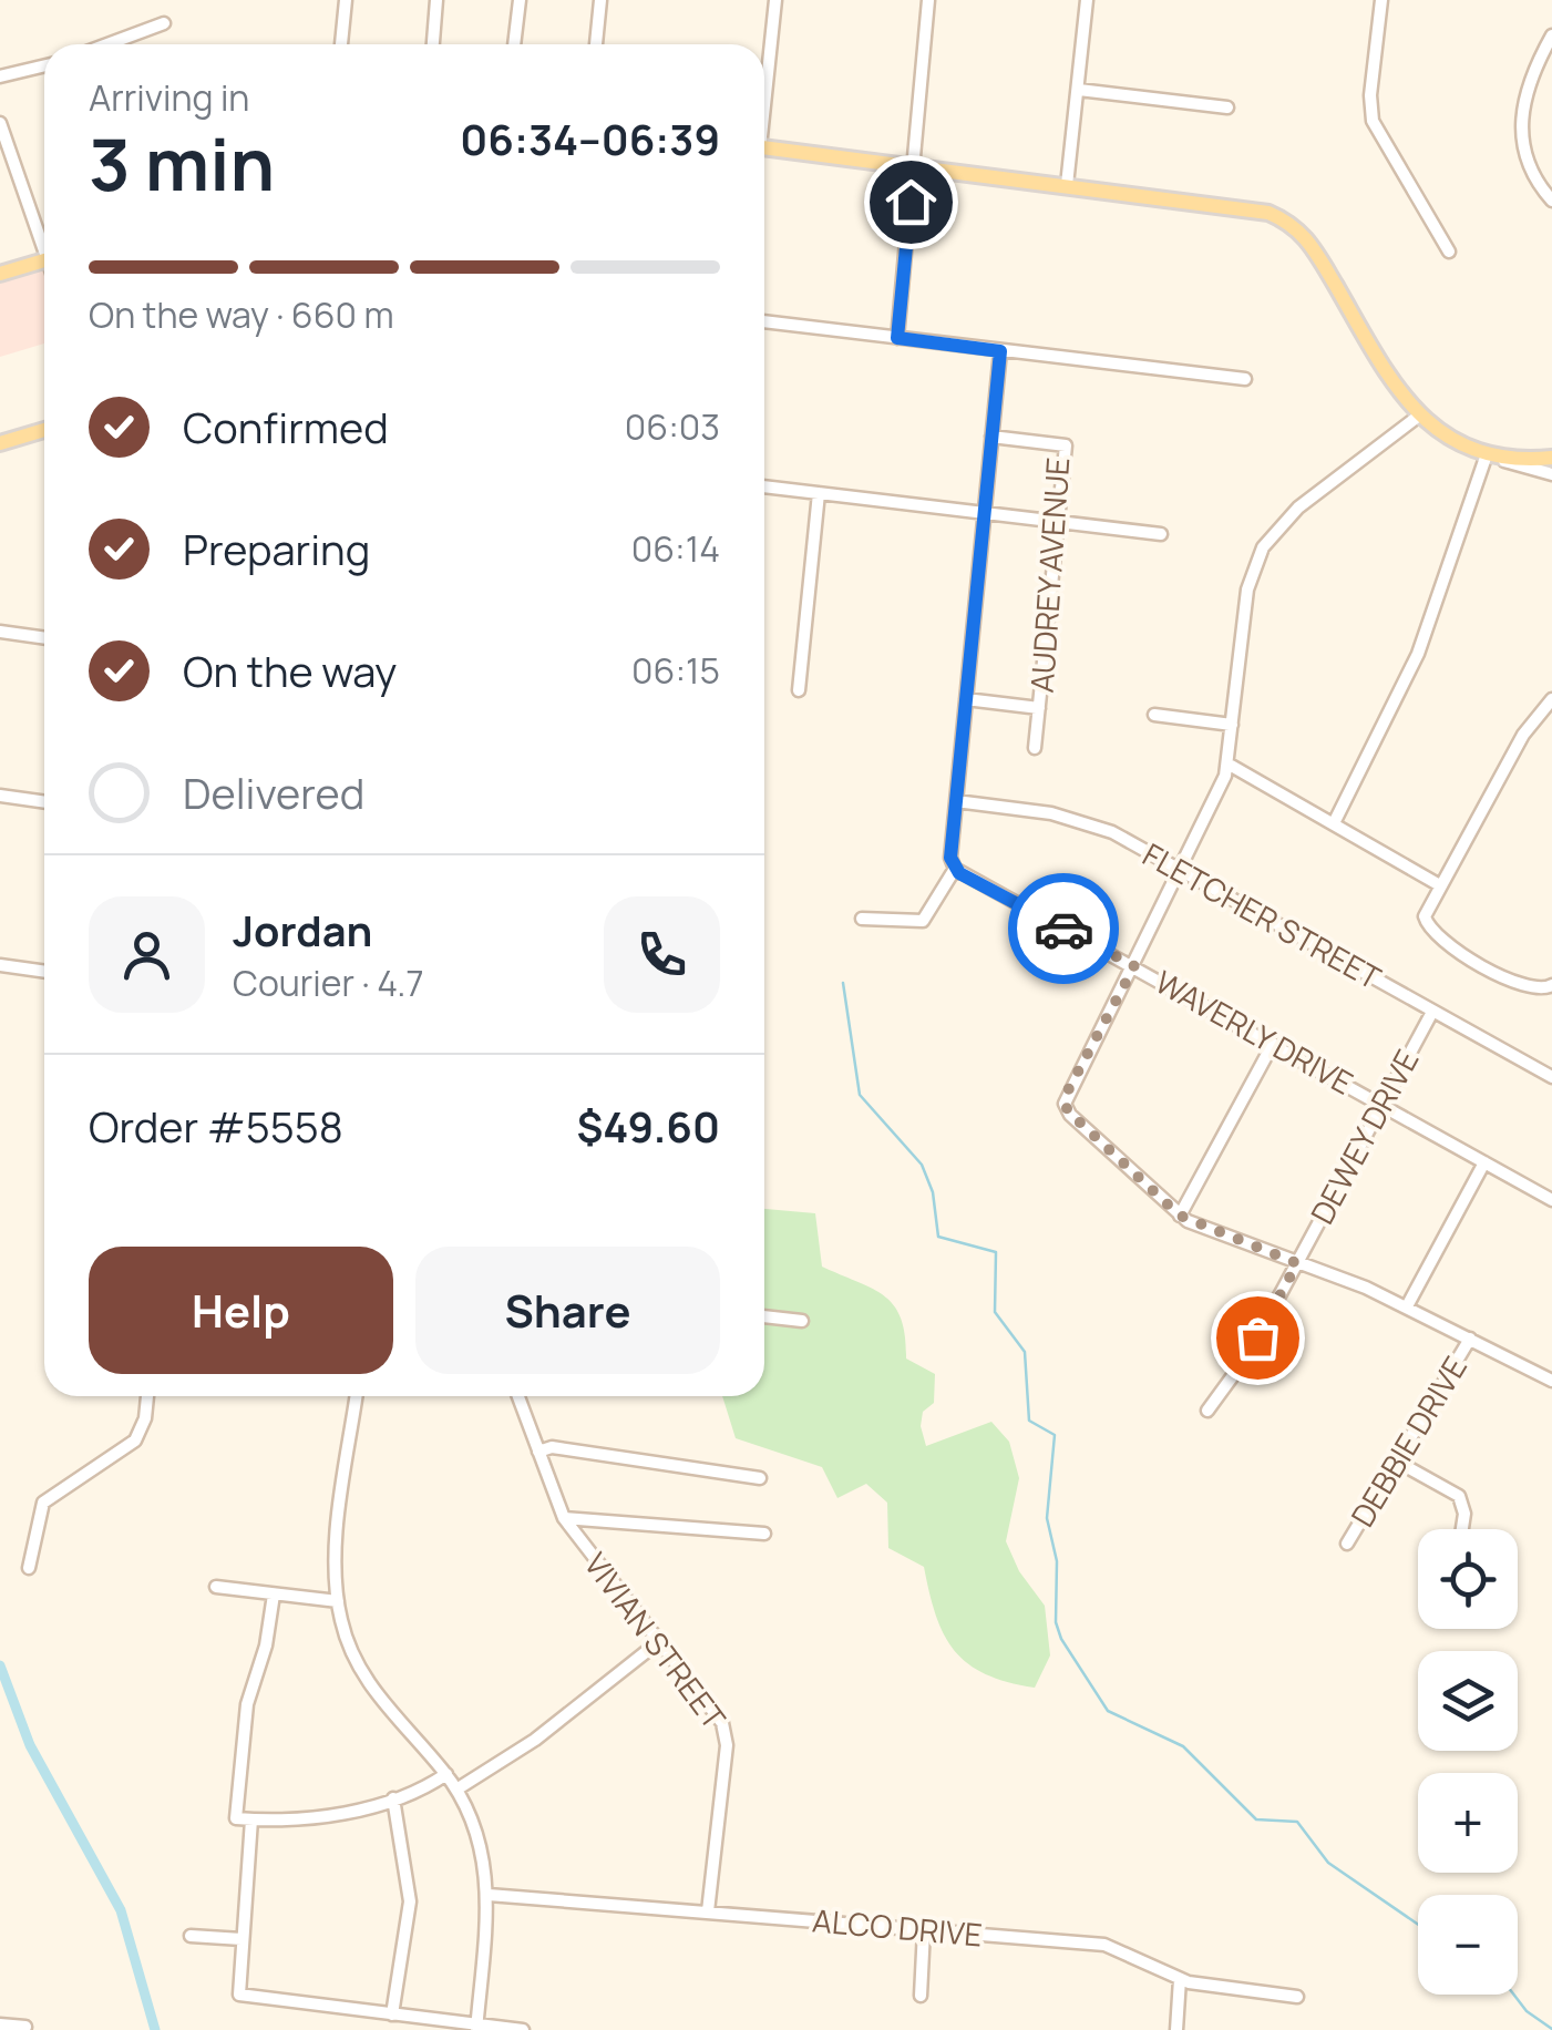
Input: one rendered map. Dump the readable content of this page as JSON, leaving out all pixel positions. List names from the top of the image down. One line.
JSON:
{"streets":{"street":["AUDREY AVENUE","FLETCHER STREET","WAVERLY DRIVE","DEWEY DRIVE","DEBBIE DRIVE","VIVIAN STREET","ALCO DRIVE"]},"crossings":[["FLETCHER STREET","DEWEY DRIVE"],["WAVERLY DRIVE","DEWEY DRIVE"],["VIVIAN STREET","ALCO DRIVE"]],"page":{"heading":["3 min","Arriving in","06:34–06:39"],"panel":["Jordan","Courier · 4.7","Order #5558","$49.60"],"bar":"On the way · 660 m","list":[["Confirmed","06:03"],["Preparing","06:14"],["On the way","06:15"],"Delivered"],"buttons":["Help","Share"],"map_buttons":["+","−"]}}
